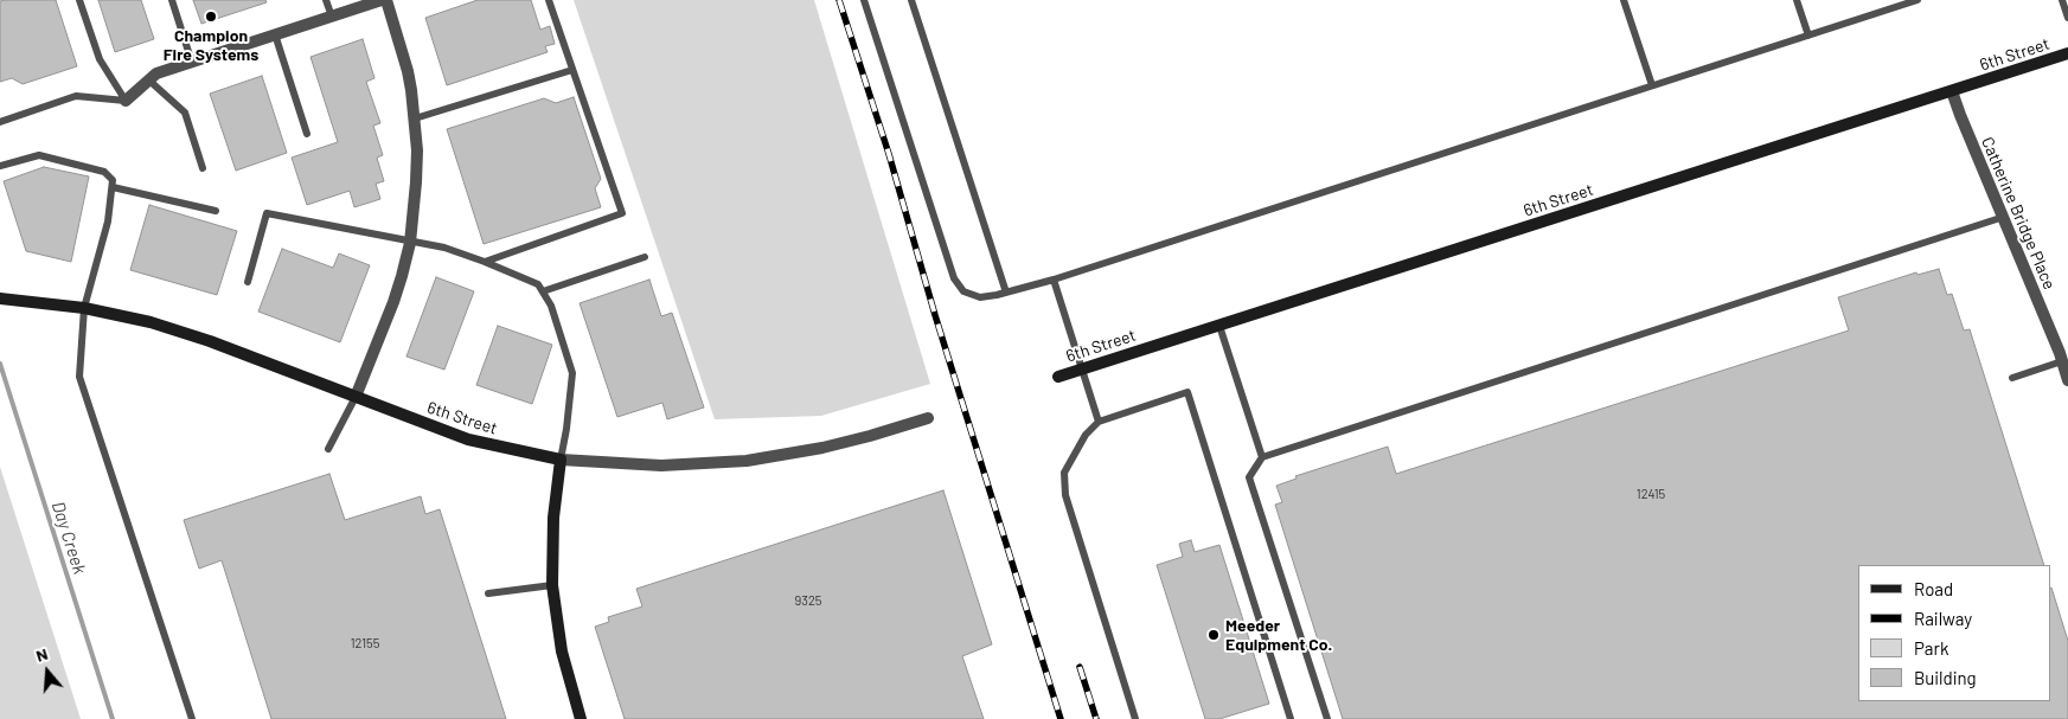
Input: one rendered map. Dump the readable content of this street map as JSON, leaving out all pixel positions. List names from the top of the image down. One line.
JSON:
{"streets":{"street":["6th Street","Catherine Bridge Place"]},"crossings":[["6th Street","Catherine Bridge Place"]],"water":["Day Creek"],"places":["Champion Fire Systems","Meeder Equipment Co."],"house_numbers":["12415","9325","12155"],"legend":["Road","Railway","Park","Building"],"north":"top"}
